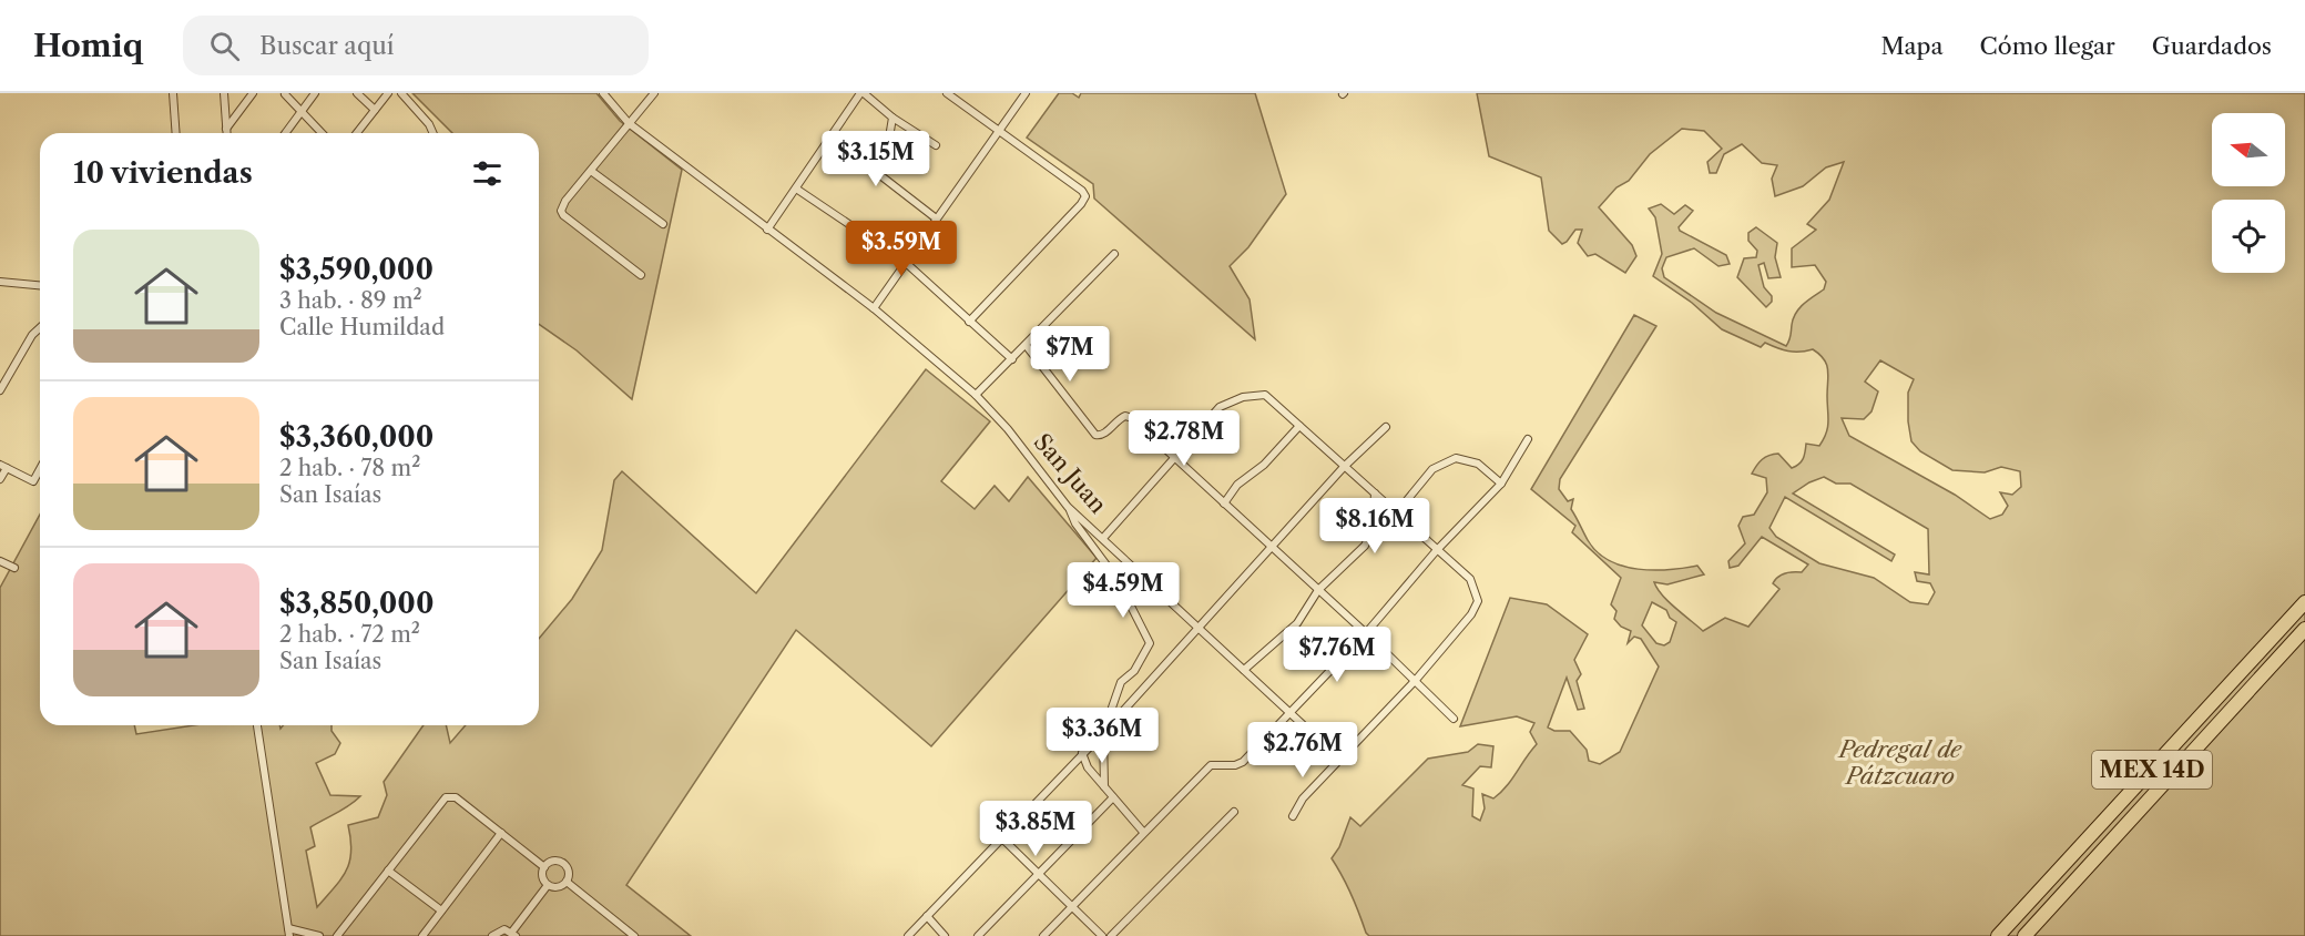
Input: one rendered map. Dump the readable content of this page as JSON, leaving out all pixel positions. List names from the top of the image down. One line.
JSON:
{"streets":{"highway":["MEX 14D"],"street":["San Juan"]},"parks":["Pedregal de Pátzcuaro"],"north":"left","page":{"header":"Homiq","search":"Buscar aquí","nav":["Mapa","Cómo llegar","Guardados"],"price":["$3.15M","$3.59M","$7M","$2.78M","$8.16M","$4.59M","$7.76M","$3.36M","$2.76M","$3.85M"],"heading":"10 viviendas","list":[{"name":"$3,590,000","note":"3 hab. · 89 m² · Calle Humildad"},{"name":"$3,360,000","note":"2 hab. · 78 m² · San Isaías"},{"name":"$3,850,000","note":"2 hab. · 72 m² · San Isaías"}]}}
